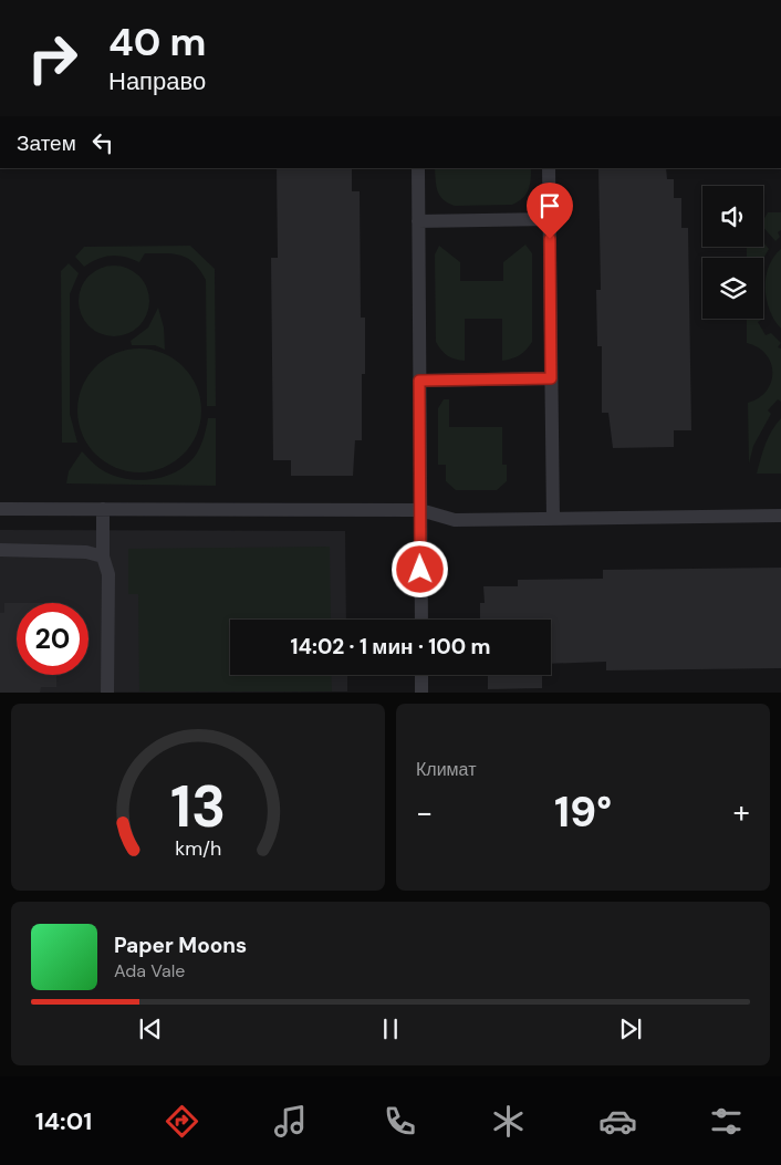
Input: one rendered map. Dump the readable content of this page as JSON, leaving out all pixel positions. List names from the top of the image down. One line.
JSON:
{"page":{"turn":["40 m","Направо"],"then":"Затем","limit":"20","trip":"14:02 · 1 мин · 100 m","tile":"Климат","heat":["−","19°","+"],"song":["Paper Moons","Ada Vale"],"tabs":"14:01","gauge":["13","km/h"]}}
